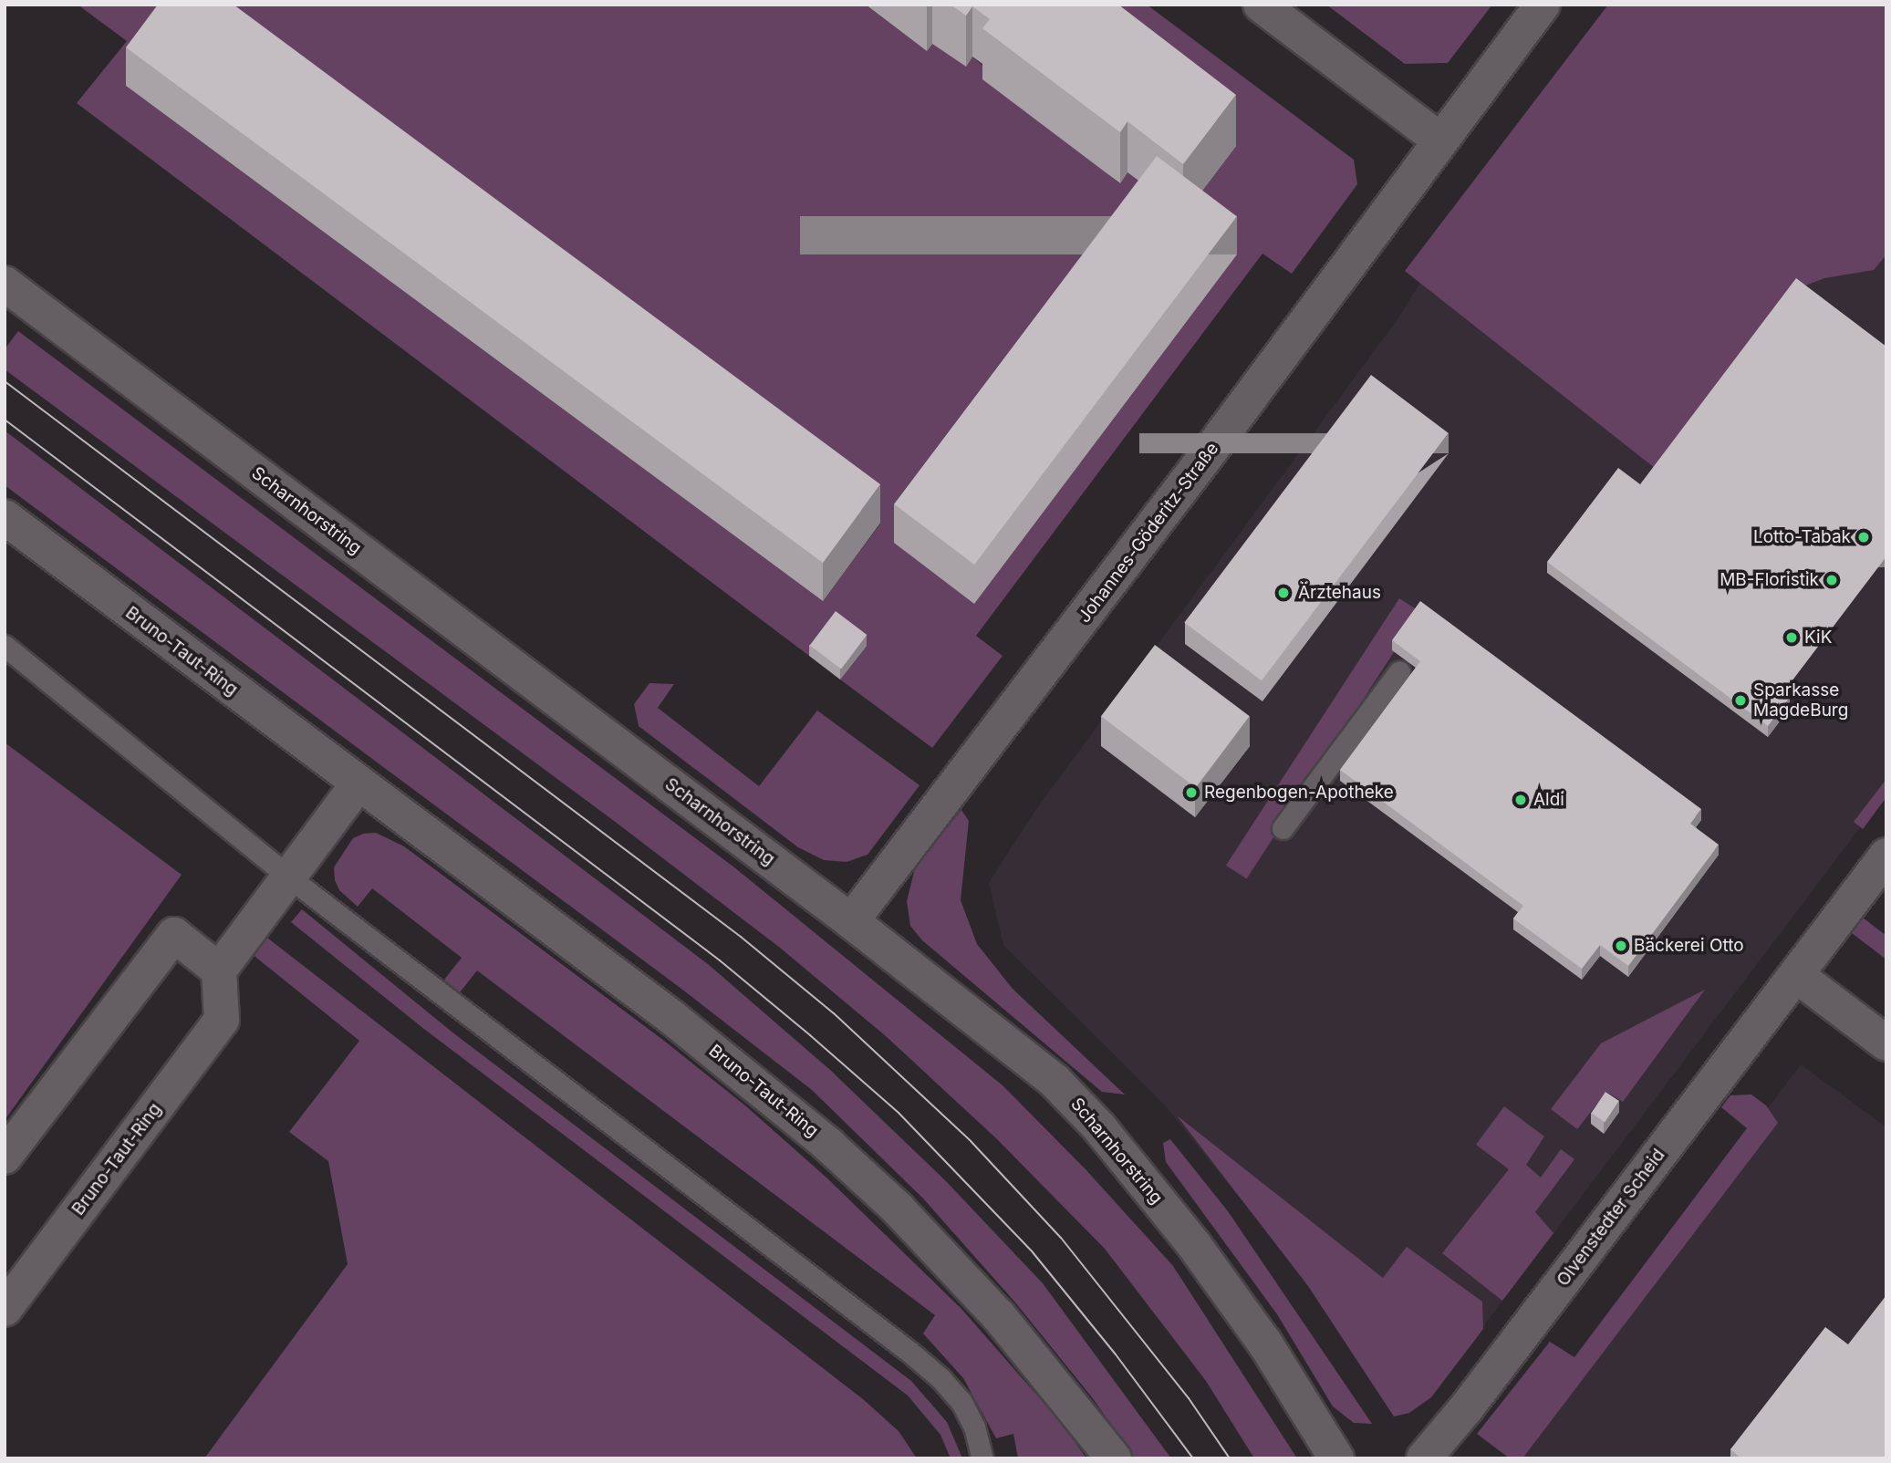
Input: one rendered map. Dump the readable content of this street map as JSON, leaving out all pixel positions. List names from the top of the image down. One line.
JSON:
{"streets":{"street":["Scharnhorstring","Johannes-Göderitz-Straße","Bruno-Taut-Ring","Olvenstedter Scheid"]},"crossings":[["Scharnhorstring","Johannes-Göderitz-Straße"]],"places":["Lotto-Tabak","MB-Floristik","Ärztehaus","KiK","Sparkasse MagdeBurg","Regenbogen-Apotheke","Aldi","Bäckerei Otto"]}
